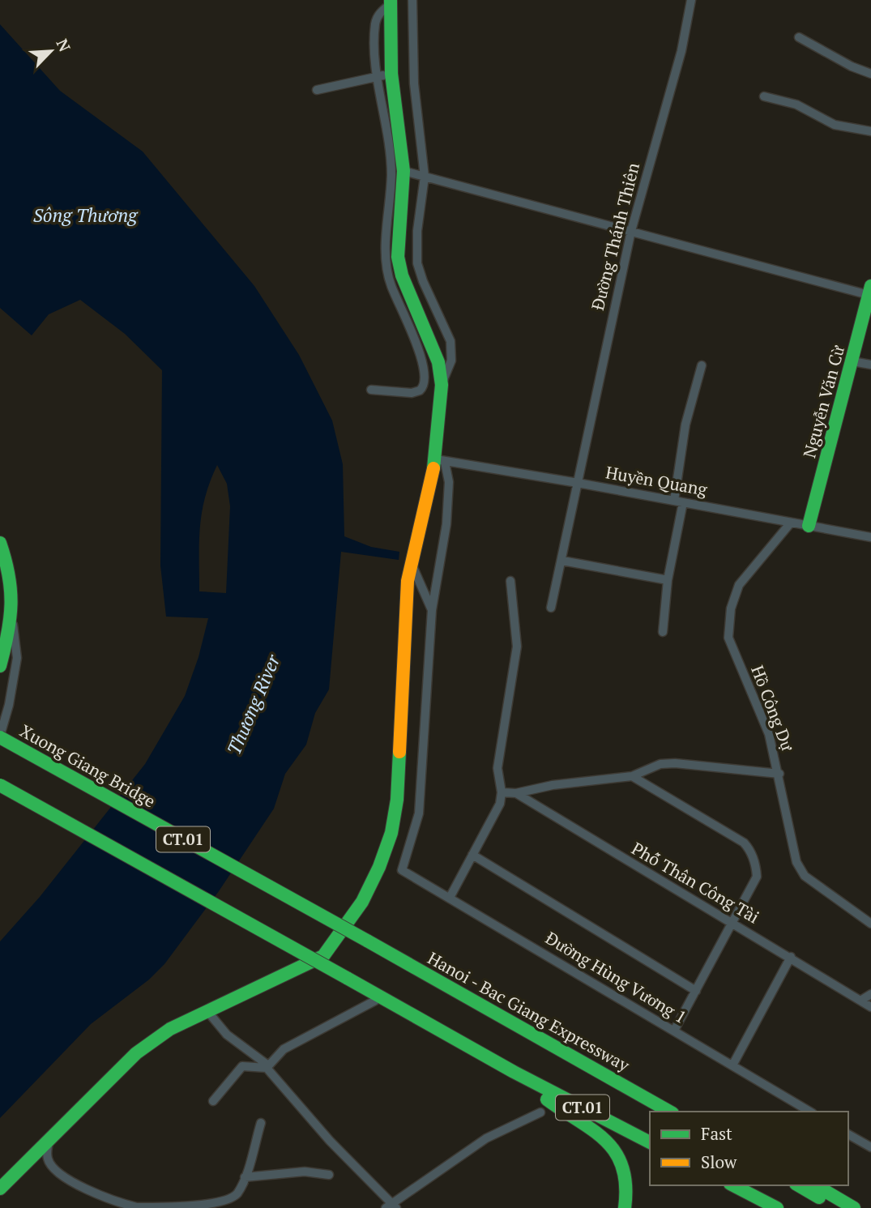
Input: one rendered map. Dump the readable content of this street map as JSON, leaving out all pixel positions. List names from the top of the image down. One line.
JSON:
{"streets":{"main road":["Nguyễn Văn Cừ","Xuong Giang Bridge","CT.01","Hanoi - Bac Giang Expressway"],"street":["Đường Thánh Thiên","Huyền Quang","Hồ Công Dự","Phố Thân Công Tài","Đường Hùng Vương 1"]},"crossings":[["Đường Thánh Thiên","Huyền Quang"],["Nguyễn Văn Cừ","Huyền Quang"],["Huyền Quang","Hồ Công Dự"],["Xuong Giang Bridge","Hanoi - Bac Giang Expressway"]],"water":["Sông Thương","Thương River"],"legend":["Fast","Slow"],"north":"top right"}
